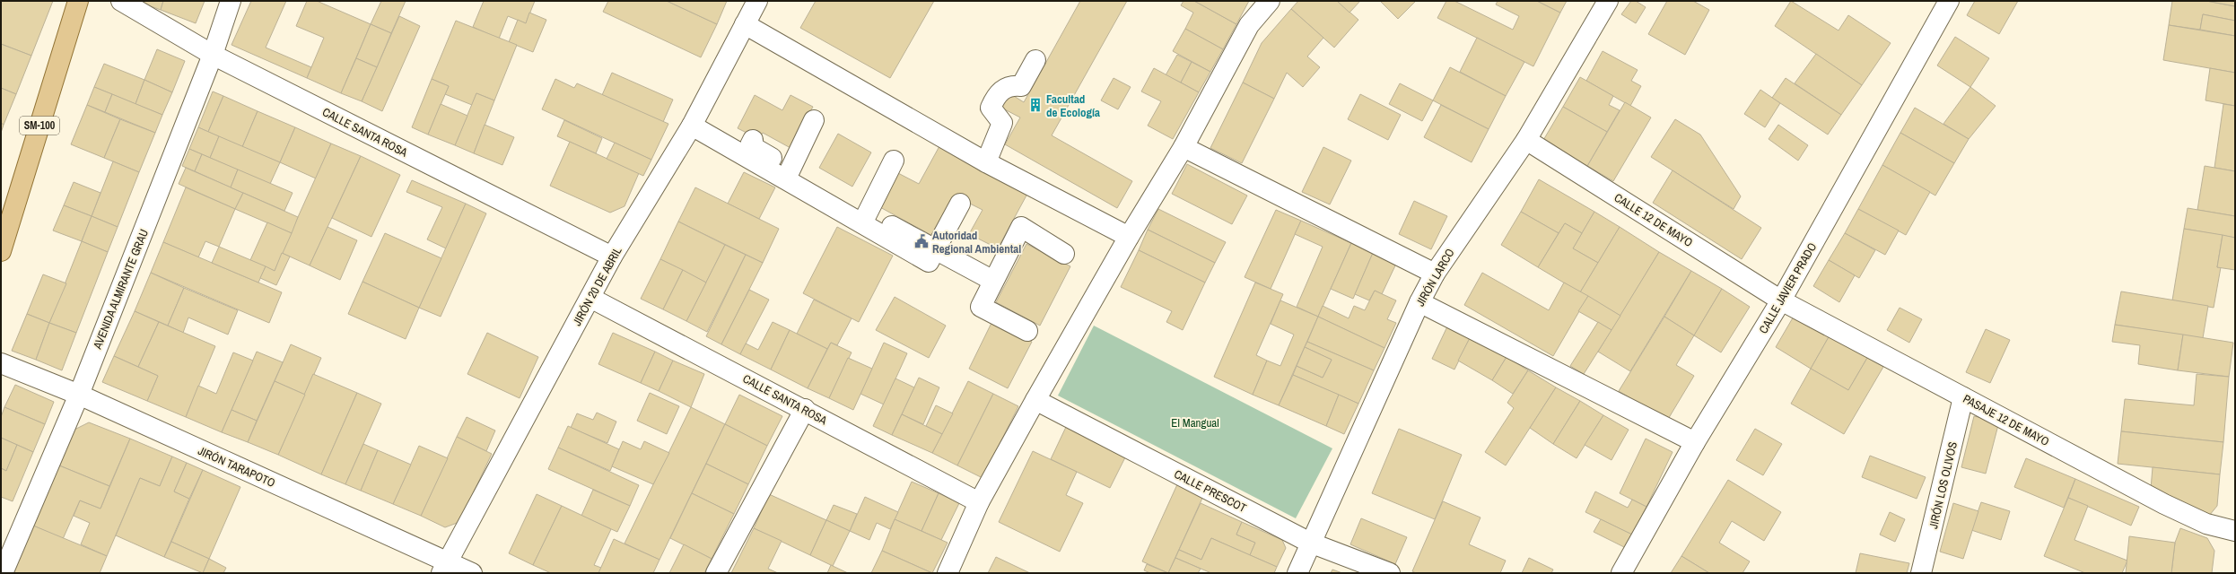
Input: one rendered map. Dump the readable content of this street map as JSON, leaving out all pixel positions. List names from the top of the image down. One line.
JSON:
{"streets":{"main road":["SM-100"],"street":["CALLE SANTA ROSA","CALLE 12 DE MAYO","JIRÓN LARCO","JIRÓN 20 DE ABRIL","CALLE JAVIER PRADO","AVENIDA ALMIRANTE GRAU","PASAJE 12 DE MAYO","JIRÓN TARAPOTO","JIRÓN LOS OLIVOS","CALLE PRESCOT"]},"crossings":[["CALLE SANTA ROSA","JIRÓN 20 DE ABRIL"],["CALLE SANTA ROSA","AVENIDA ALMIRANTE GRAU"],["CALLE 12 DE MAYO","JIRÓN LARCO"],["CALLE 12 DE MAYO","CALLE JAVIER PRADO"],["CALLE 12 DE MAYO","PASAJE 12 DE MAYO"],["JIRÓN LARCO","CALLE PRESCOT"],["JIRÓN 20 DE ABRIL","JIRÓN TARAPOTO"],["CALLE JAVIER PRADO","PASAJE 12 DE MAYO"],["AVENIDA ALMIRANTE GRAU","JIRÓN TARAPOTO"],["PASAJE 12 DE MAYO","JIRÓN LOS OLIVOS"]],"parks":["El Mangual"],"places":{"building":["Facultad de Ecología"],"public building":["Autoridad Regional Ambiental"]}}
